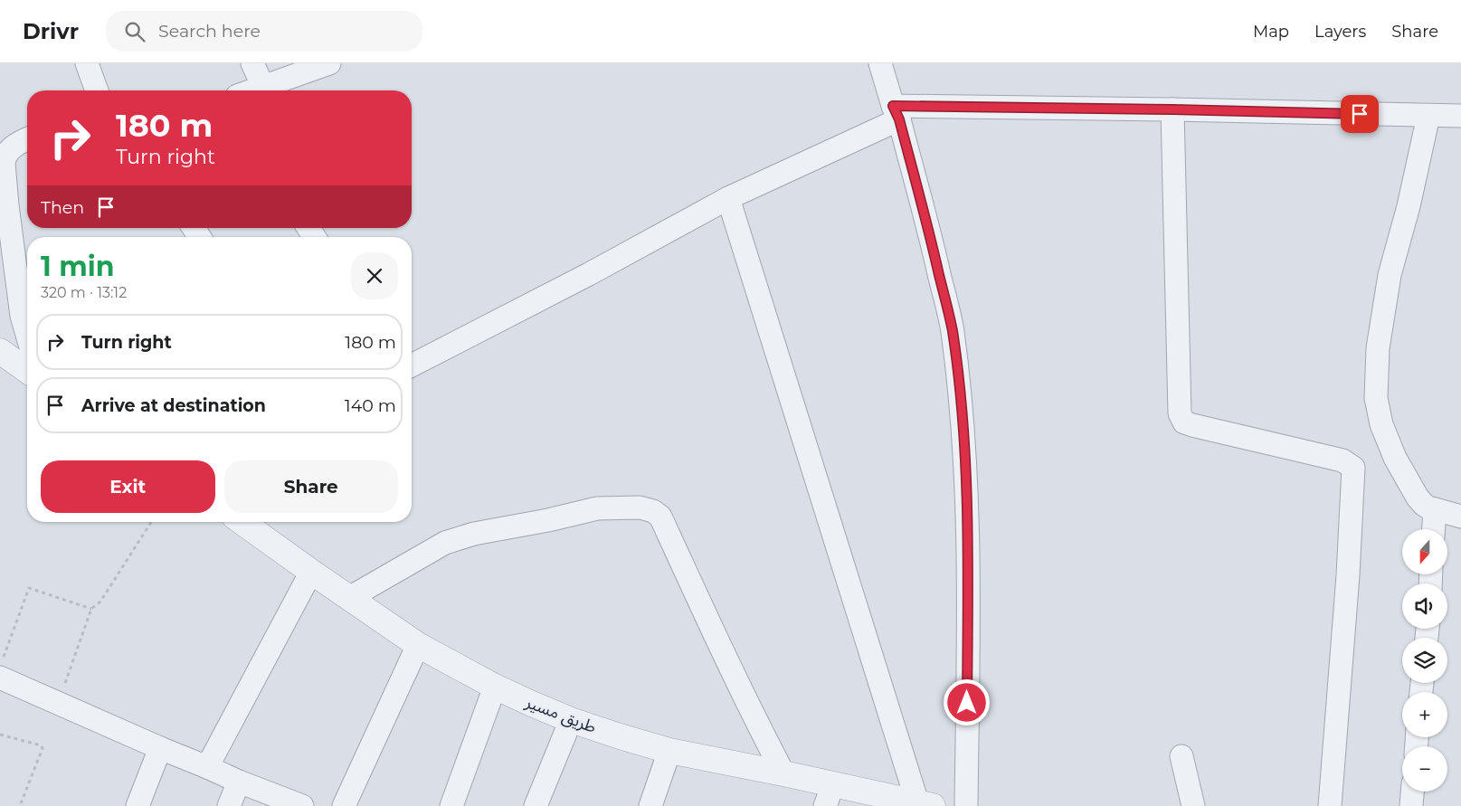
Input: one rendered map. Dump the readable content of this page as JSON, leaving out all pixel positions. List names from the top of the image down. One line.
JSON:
{"streets":{"street":["طريق مسير"]},"north":"bottom","page":{"header":"Drivr","search":"Search here","nav":["Map","Layers","Share"],"turn":["180 m","Turn right"],"then":"Then","heading":["1 min","320 m · 13:12"],"list":[{"name":"Turn right","value":"180 m"},{"name":"Arrive at destination","value":"140 m"}],"buttons":["Exit","Share"],"map_buttons":["+","−"]}}
